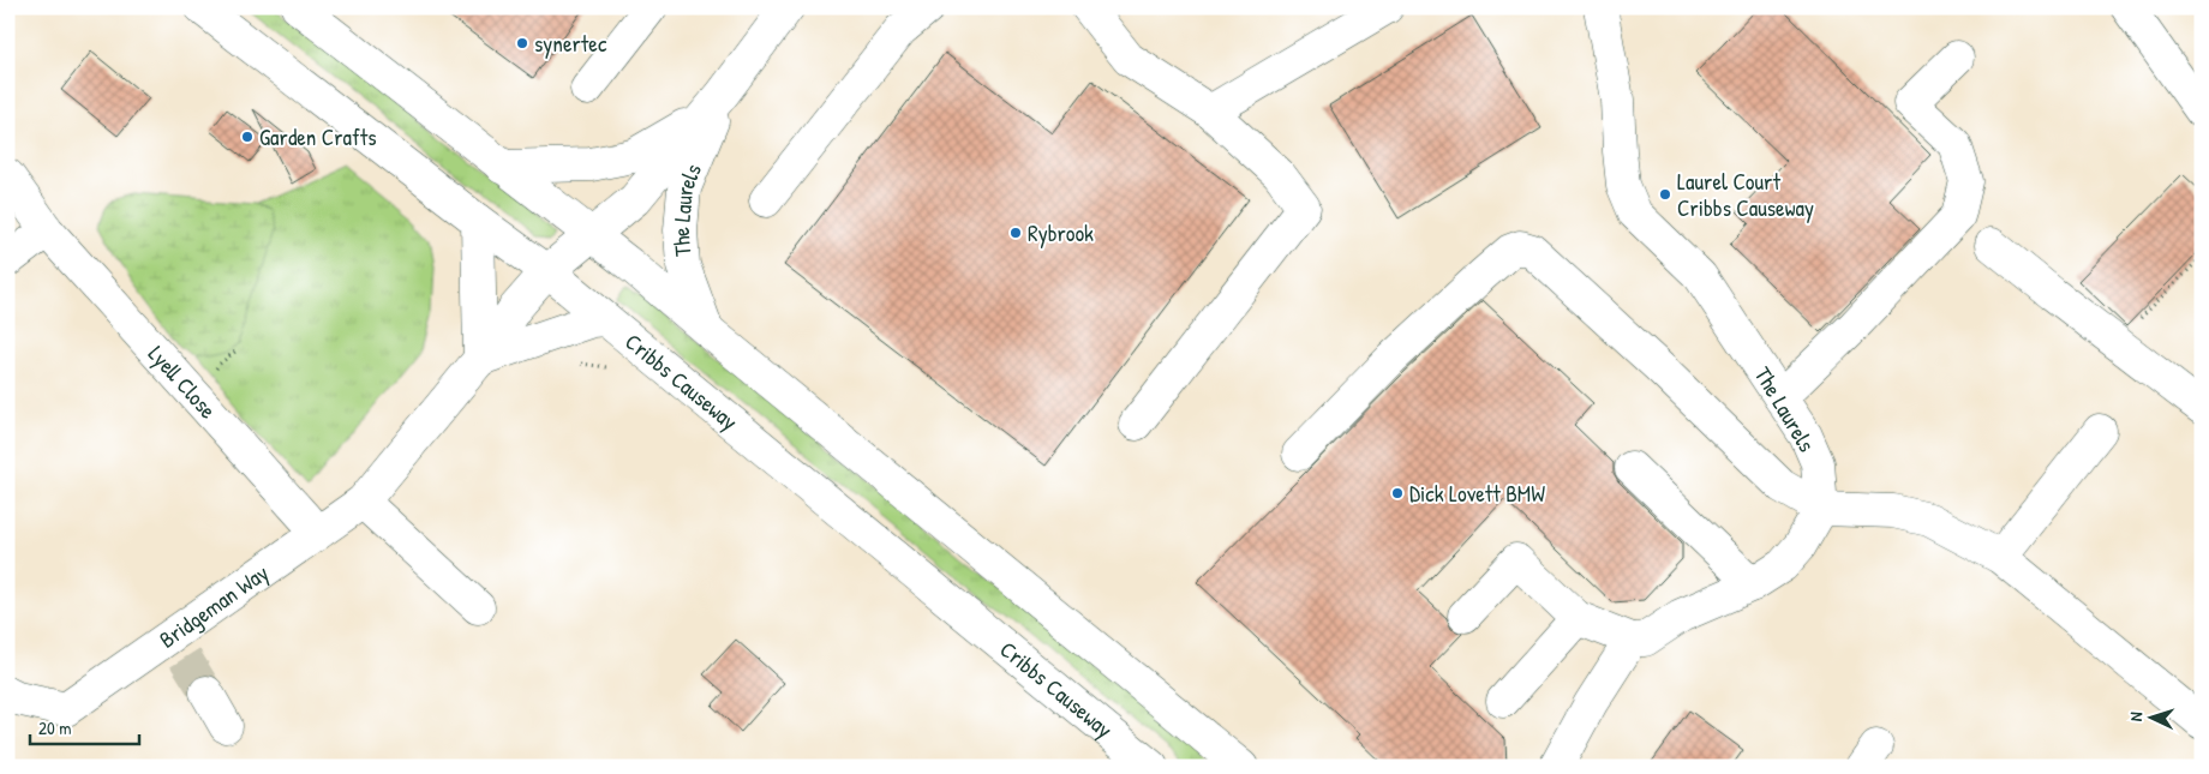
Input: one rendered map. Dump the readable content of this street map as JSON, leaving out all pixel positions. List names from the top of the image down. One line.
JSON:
{"streets":{"street":["The Laurels","Lyell Close","Cribbs Causeway","Bridgeman Way"]},"crossings":[["The Laurels","Cribbs Causeway"],["The Laurels","Bridgeman Way"],["Lyell Close","Bridgeman Way"],["Cribbs Causeway","Bridgeman Way"]],"places":["synertec","Garden Crafts","Laurel Court Cribbs Causeway","Rybrook","Dick Lovett BMW"],"scale_bar":"20 m","north":"left"}
